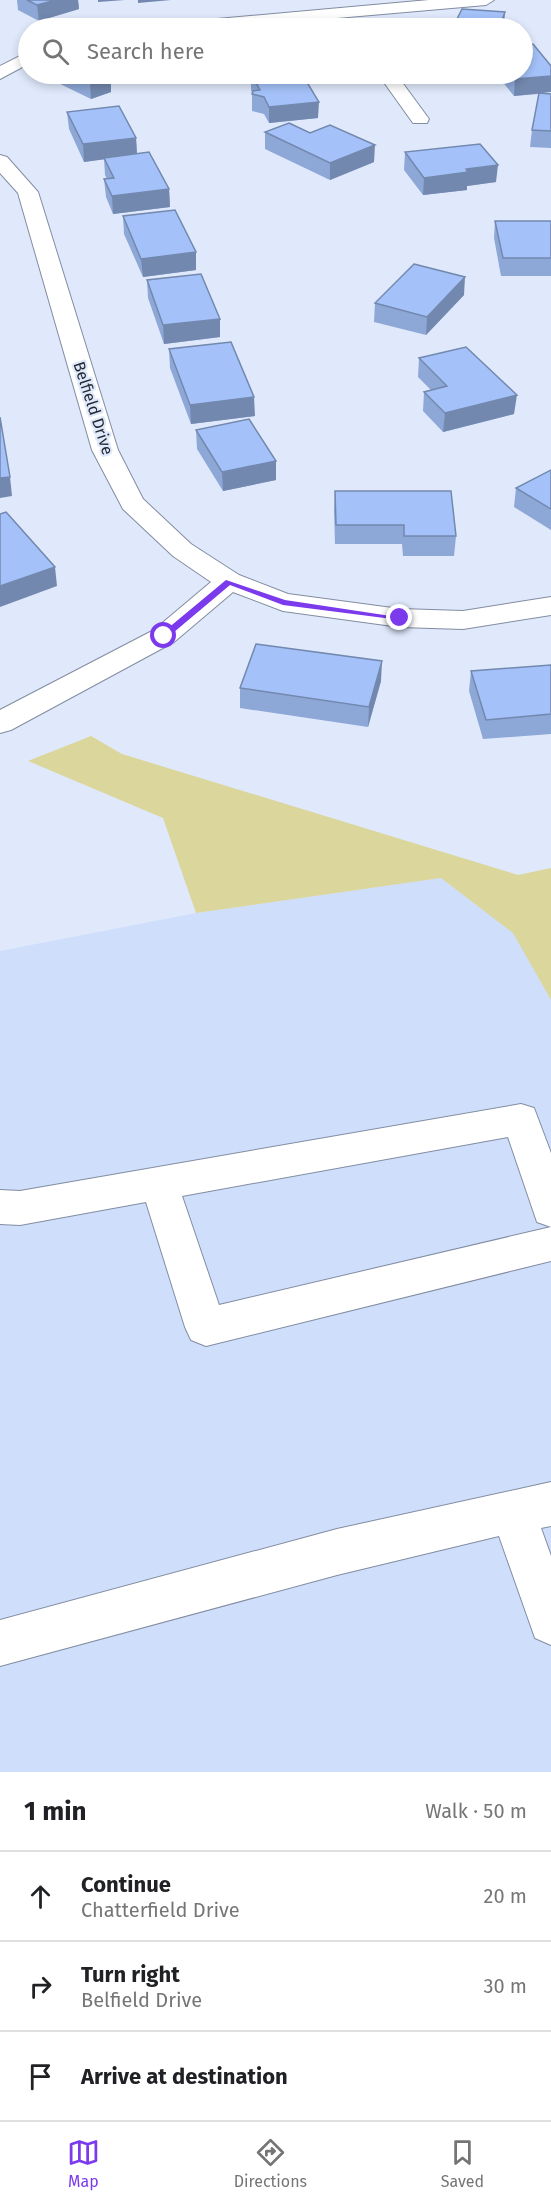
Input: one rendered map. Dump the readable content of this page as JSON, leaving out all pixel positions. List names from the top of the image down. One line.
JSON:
{"streets":{"street":["Belfield Drive"]},"page":{"search":"Search here","heading":["1 min","Walk · 50 m"],"list":[["Continue","Chatterfield Drive","20 m"],["Turn right","Belfield Drive","30 m"],"Arrive at destination"],"nav":["Map","Directions","Saved"]}}
